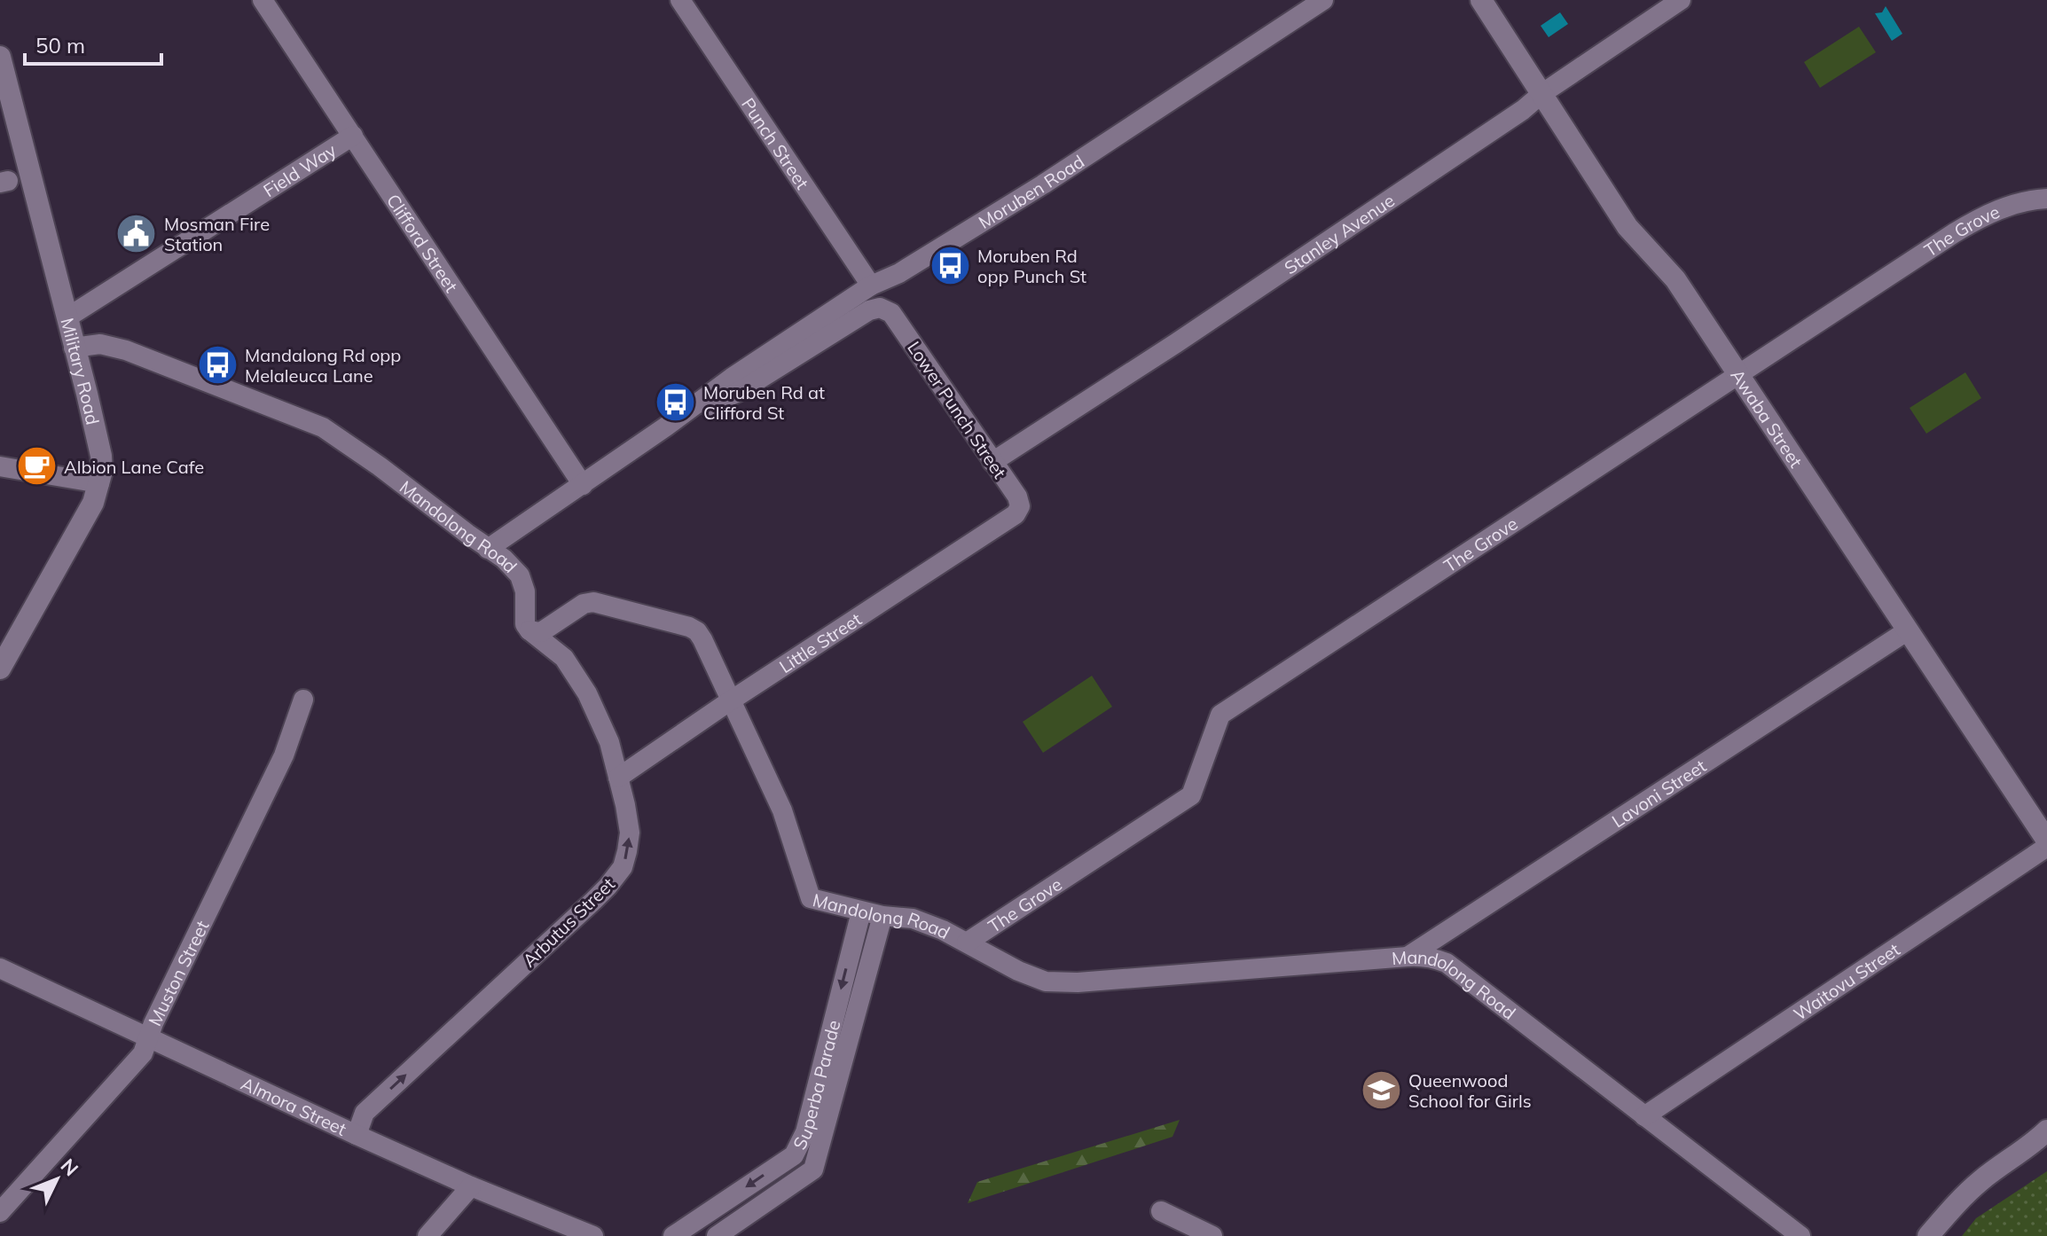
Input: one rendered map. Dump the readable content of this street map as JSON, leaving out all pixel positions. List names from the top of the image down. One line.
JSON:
{"streets":{"street":["Punch Street","Field Way","Moruben Road","The Grove","Stanley Avenue","Clifford Street","Military Road","Lower Punch Street","Awaba Street","Mandolong Road","Little Street","Lavoni Street","Arbutus Street","Muston Street","Waitovu Street","Superba Parade","Almora Street"]},"crossings":[["Punch Street","Moruben Road"],["Field Way","Clifford Street"],["Field Way","Military Road"],["Moruben Road","Clifford Street"],["Moruben Road","Lower Punch Street"],["Moruben Road","Mandolong Road"],["The Grove","Awaba Street"],["The Grove","Mandolong Road"],["Stanley Avenue","Lower Punch Street"],["Stanley Avenue","Awaba Street"],["Military Road","Mandolong Road"],["Lower Punch Street","Little Street"],["Awaba Street","Lavoni Street"],["Mandolong Road","Little Street"],["Mandolong Road","Lavoni Street"],["Mandolong Road","Arbutus Street"],["Mandolong Road","Waitovu Street"],["Mandolong Road","Superba Parade"],["Little Street","Arbutus Street"],["Arbutus Street","Almora Street"],["Muston Street","Almora Street"]],"one_way":["Arbutus Street"],"places":{"public building":["Mosman Fire Station"],"bus stop":["Moruben Rd opp Punch St","Mandalong Rd opp Melaleuca Lane","Moruben Rd at Clifford St"],"cafe":["Albion Lane Cafe"],"school or university":["Queenwood School for Girls"]},"scale_bar":"50 m","north":"top right"}
